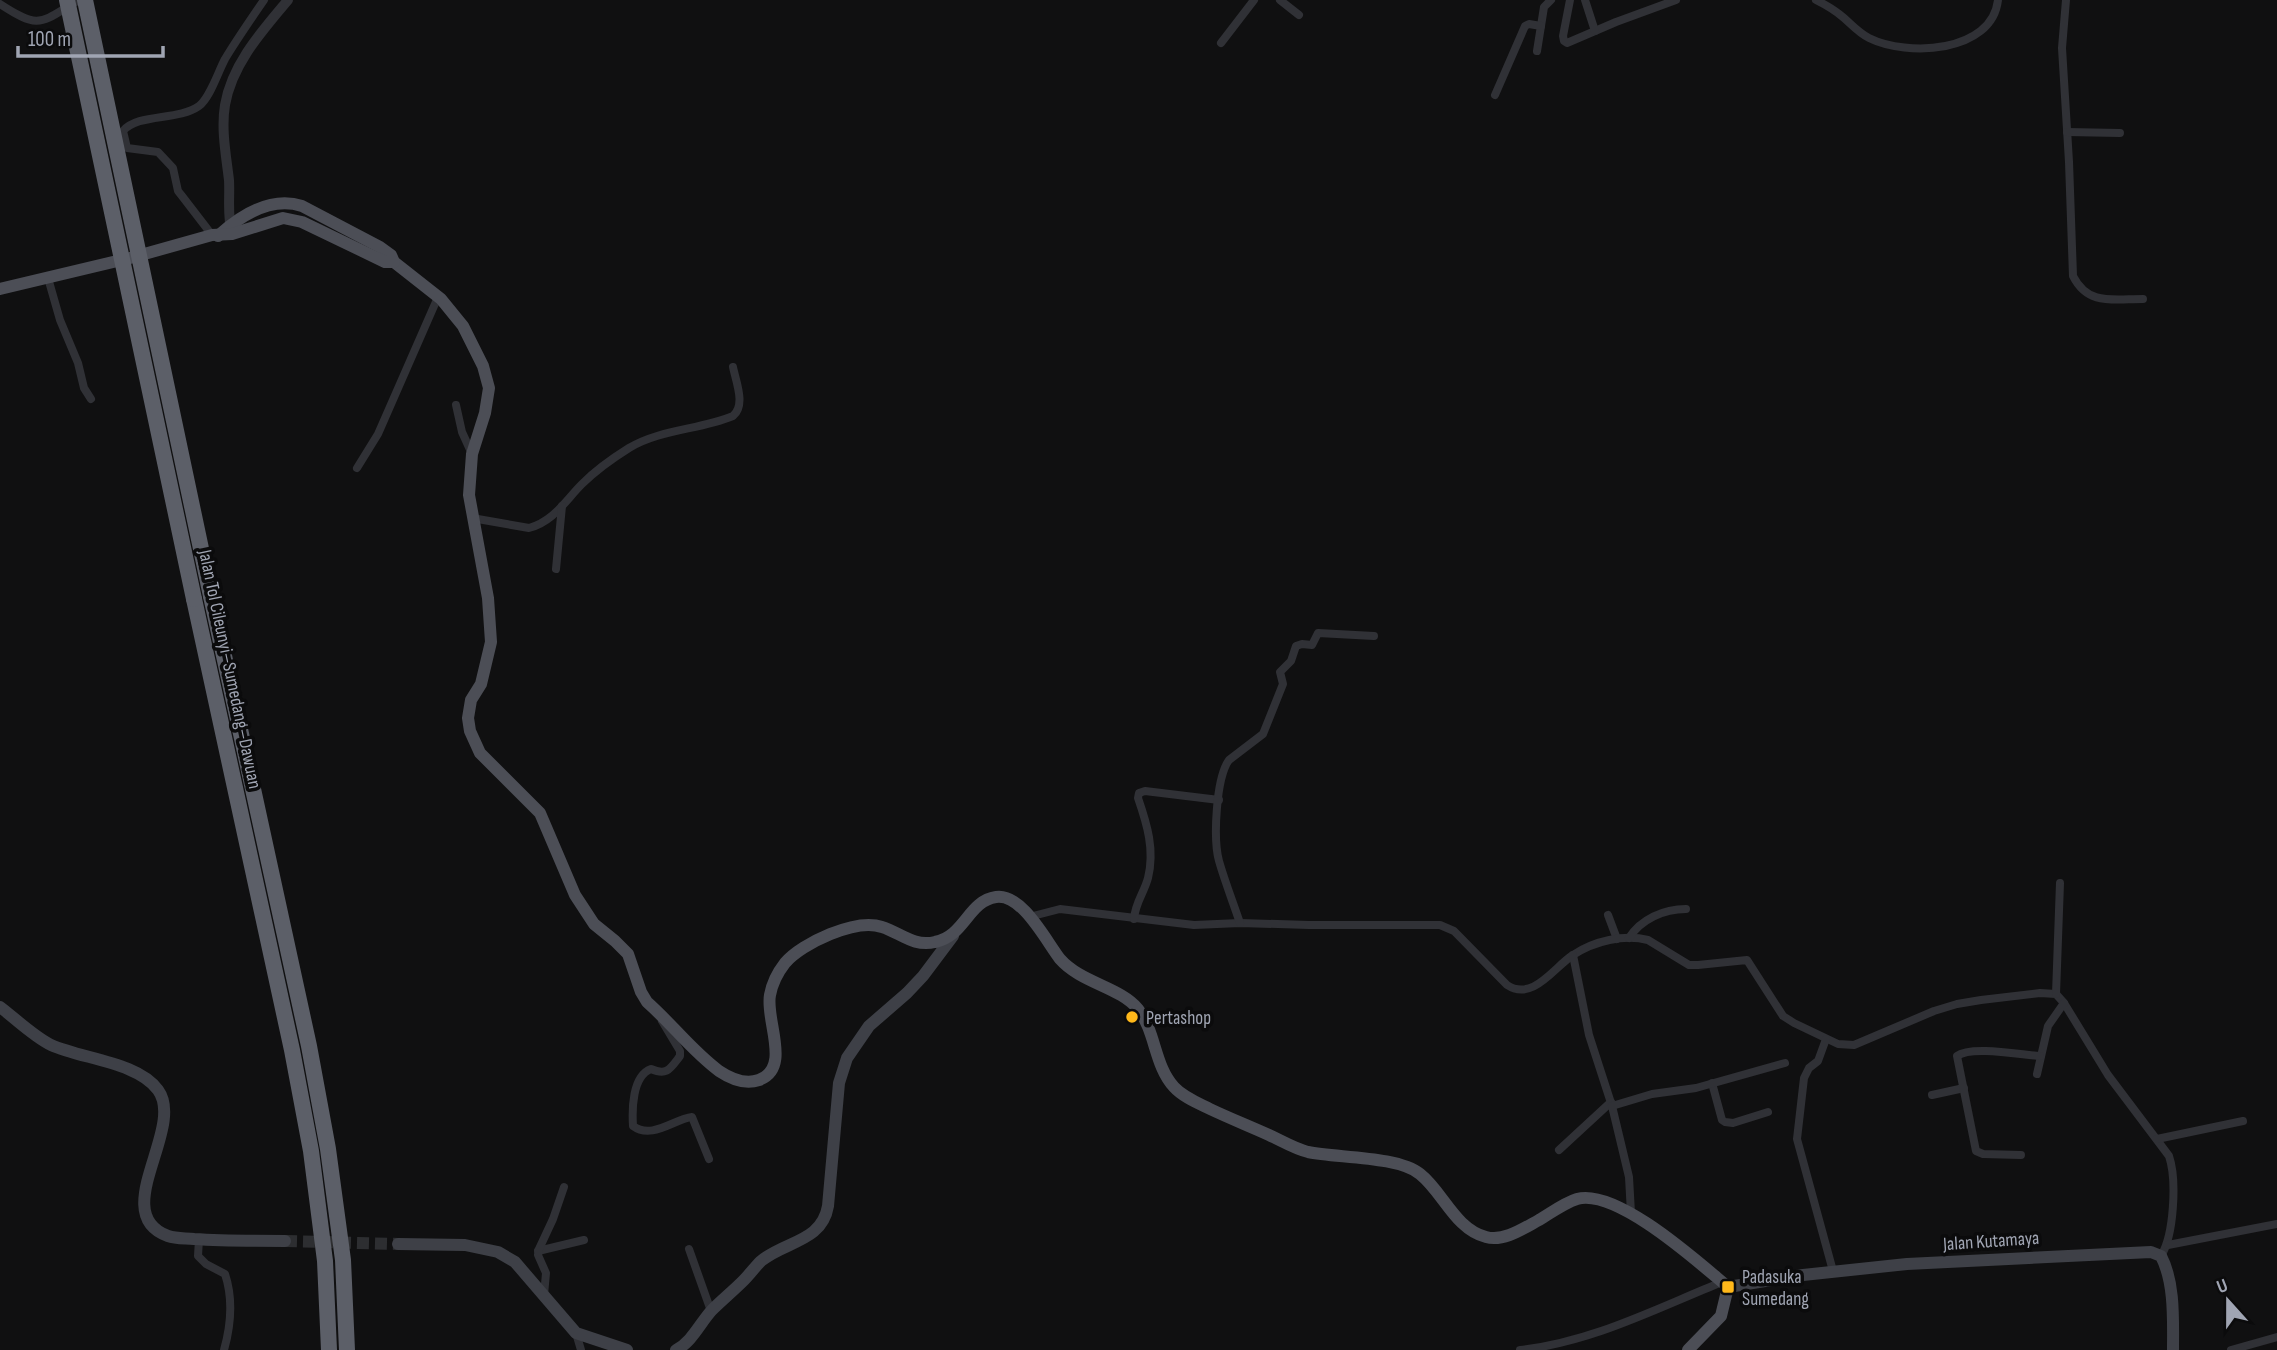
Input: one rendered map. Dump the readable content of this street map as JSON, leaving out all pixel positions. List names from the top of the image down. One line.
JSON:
{"streets":{"highway":["Jalan Tol Cileunyi–Sumedang–Dawuan"],"main road":["Jalan Kutamaya"]},"places":{"other":["Pertashop"],"transit":["Padasuka Sumedang"]},"scale_bar":"100 m","north":"top"}
